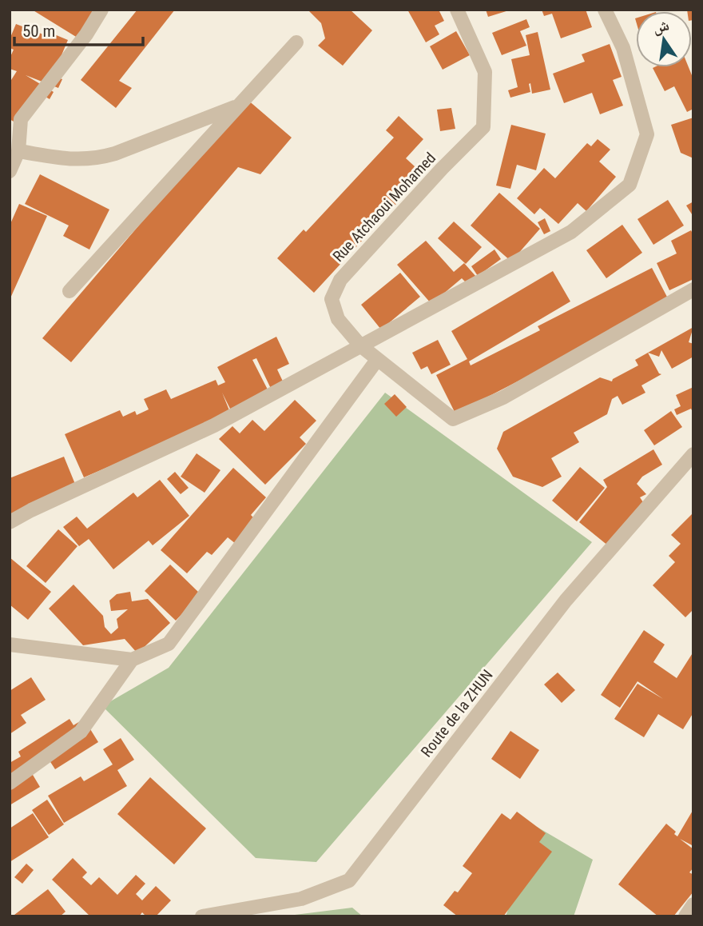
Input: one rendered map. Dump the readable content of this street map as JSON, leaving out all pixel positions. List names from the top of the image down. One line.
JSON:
{"streets":{"street":["Rue Atchaoui Mohamed","Route de la ZHUN"]},"scale_bar":"50 m","north":"top"}
